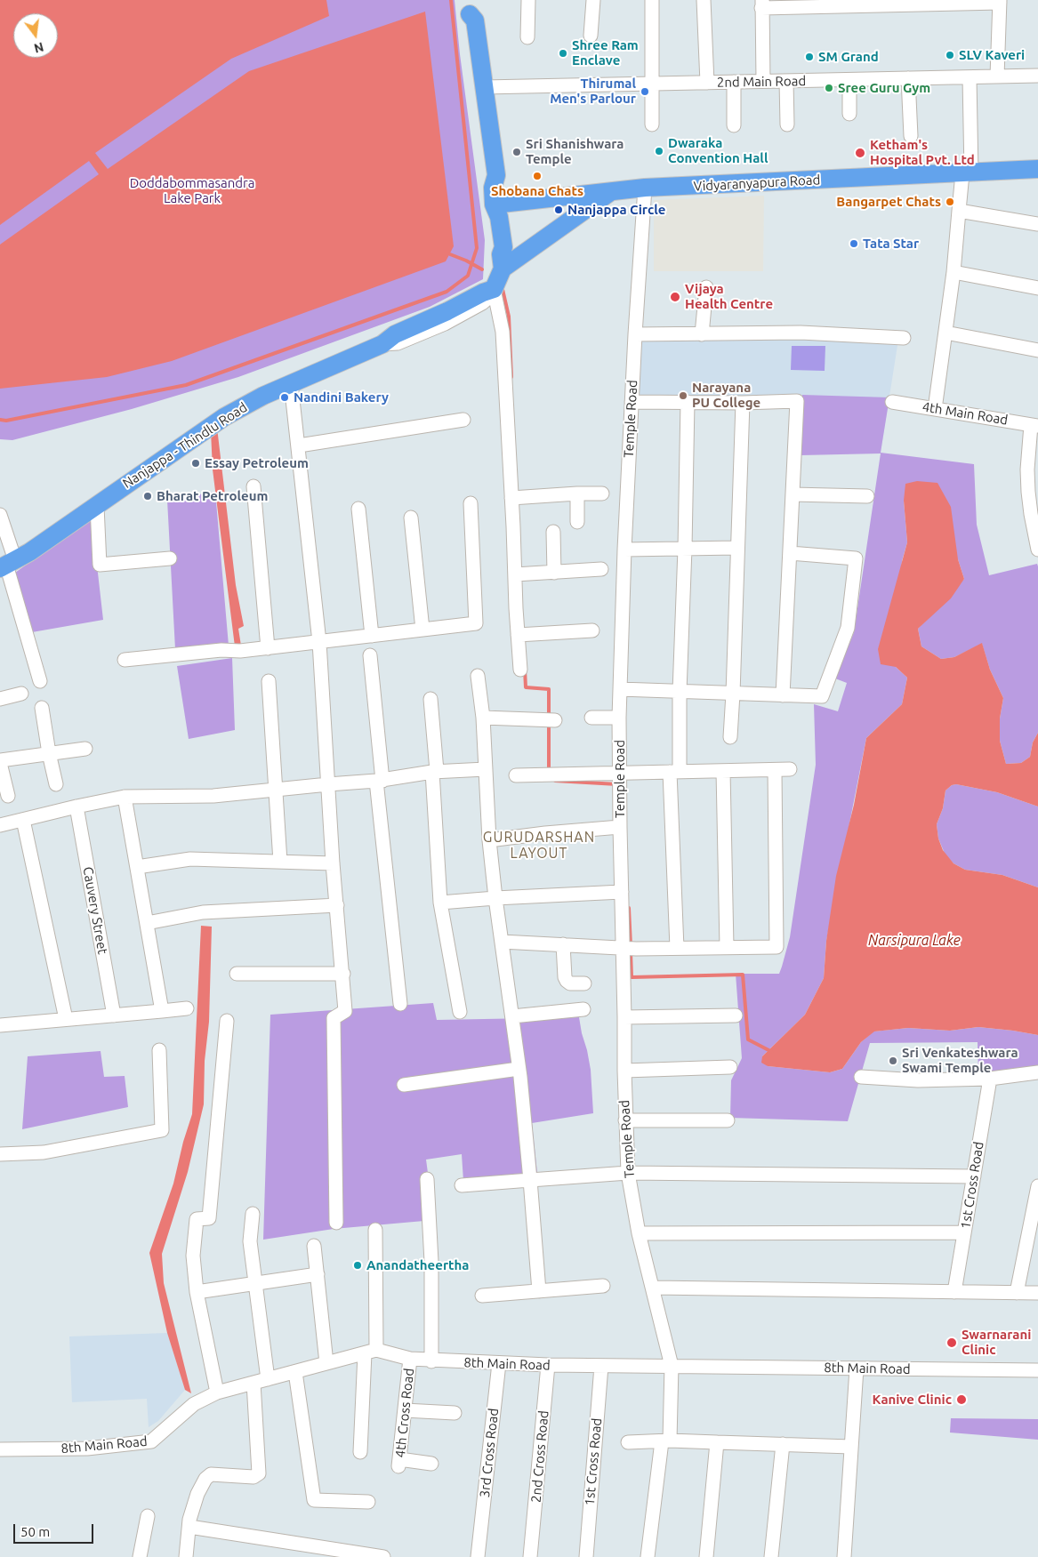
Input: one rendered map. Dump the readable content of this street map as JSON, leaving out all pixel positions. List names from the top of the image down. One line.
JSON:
{"streets":{"main road":["Vidyaranyapura Road","Nanjappa - Thindlu Road"],"street":["2nd Main Road","4th Main Road","Temple Road","Cauvery Street","1st Cross Road","8th Main Road","4th Cross Road","3rd Cross Road","2nd Cross Road"]},"crossings":[["Vidyaranyapura Road","Temple Road"],["Temple Road","8th Main Road"],["1st Cross Road","8th Main Road"],["8th Main Road","4th Cross Road"],["8th Main Road","3rd Cross Road"],["8th Main Road","2nd Cross Road"]],"districts":["GURUDARSHAN LAYOUT"],"water":["Narsipura Lake"],"parks":["Doddabommasandra Lake Park"],"places":["Shree Ram Enclave","SLV Kaveri","SM Grand","Sree Guru Gym","Thirumal Men's Parlour","Dwaraka Convention Hall","Sri Shanishwara Temple","Ketham's Hospital Pvt. Ltd","Shobana Chats","Bangarpet Chats","Nanjappa Circle","Tata Star","Vijaya Health Centre","Narayana PU College","Nandini Bakery","Essay Petroleum","Bharat Petroleum","Sri Venkateshwara Swami Temple","Anandatheertha","Swarnarani Clinic","Kanive Clinic"],"scale_bar":"50 m","north":"bottom"}
